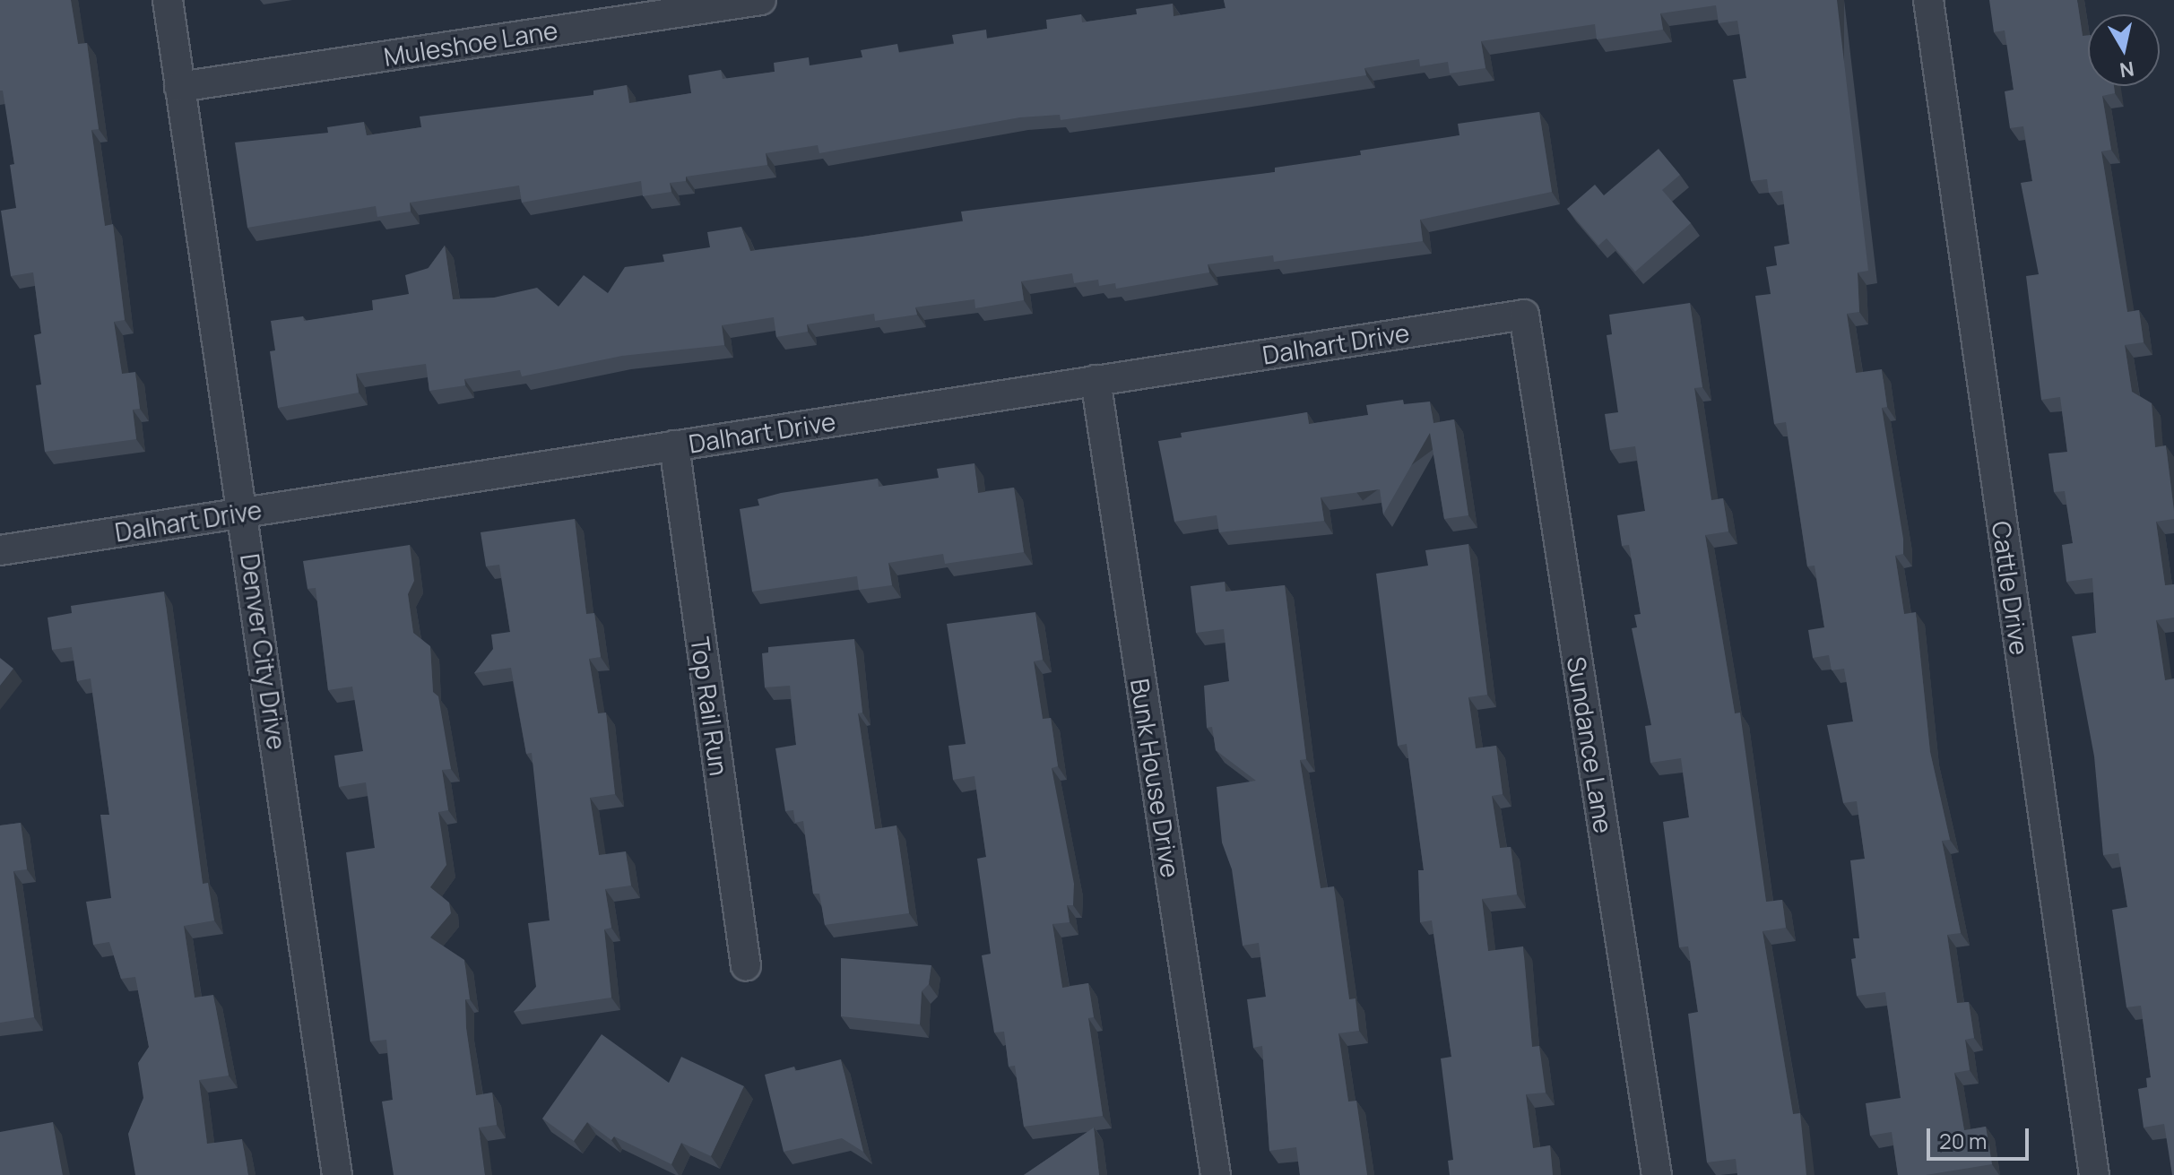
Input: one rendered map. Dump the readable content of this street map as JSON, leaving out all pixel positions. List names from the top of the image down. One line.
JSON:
{"streets":{"street":["Muleshoe Lane","Dalhart Drive","Cattle Drive","Denver City Drive","Top Rail Run","Sundance Lane","Bunk House Drive"]},"crossings":[["Muleshoe Lane","Denver City Drive"],["Dalhart Drive","Denver City Drive"],["Dalhart Drive","Top Rail Run"],["Dalhart Drive","Sundance Lane"],["Dalhart Drive","Bunk House Drive"]],"scale_bar":"20 m","north":"bottom"}
